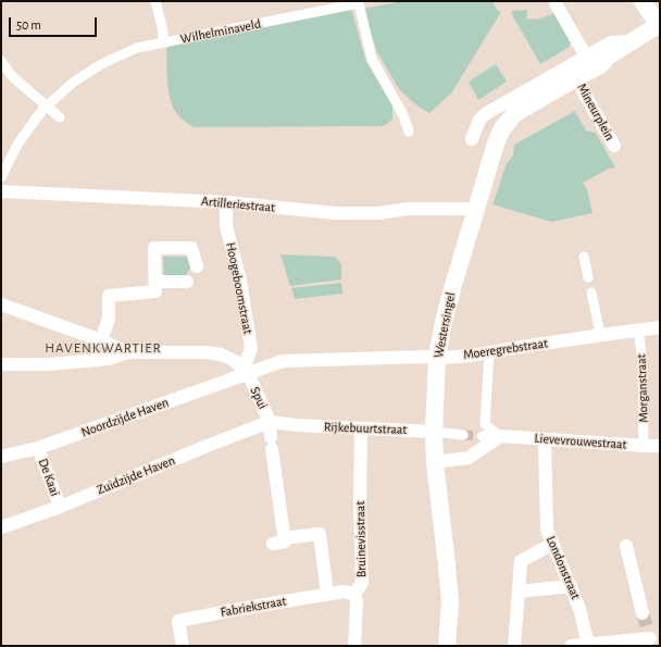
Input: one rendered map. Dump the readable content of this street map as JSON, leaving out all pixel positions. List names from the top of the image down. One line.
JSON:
{"streets":{"main road":["Westersingel"],"street":["Wilhelminaveld","Mineurplein","Artilleriestraat","Hoogeboomstraat","Moeregrebstraat","Morganstraat","Spui","Noordzijde Haven","Rijkebuurtstraat","Lievevrouwestraat","Zuidzijde Haven","De Kaai","Bruinevisstraat","Londonstraat","Fabriekstraat"]},"crossings":[["Mineurplein","Westersingel"],["Artilleriestraat","Hoogeboomstraat"],["Artilleriestraat","Westersingel"],["Hoogeboomstraat","Moeregrebstraat"],["Hoogeboomstraat","Spui"],["Hoogeboomstraat","Noordzijde Haven"],["Westersingel","Moeregrebstraat"],["Westersingel","Rijkebuurtstraat"],["Moeregrebstraat","Morganstraat"],["Moeregrebstraat","Spui"],["Moeregrebstraat","Noordzijde Haven"],["Morganstraat","Lievevrouwestraat"],["Spui","Noordzijde Haven"],["Spui","Rijkebuurtstraat"],["Spui","Zuidzijde Haven"],["Noordzijde Haven","De Kaai"],["Rijkebuurtstraat","Zuidzijde Haven"],["Rijkebuurtstraat","Bruinevisstraat"],["Lievevrouwestraat","Londonstraat"],["Zuidzijde Haven","De Kaai"],["Bruinevisstraat","Fabriekstraat"]],"districts":["HAVENKWARTIER"],"scale_bar":"50 m"}
